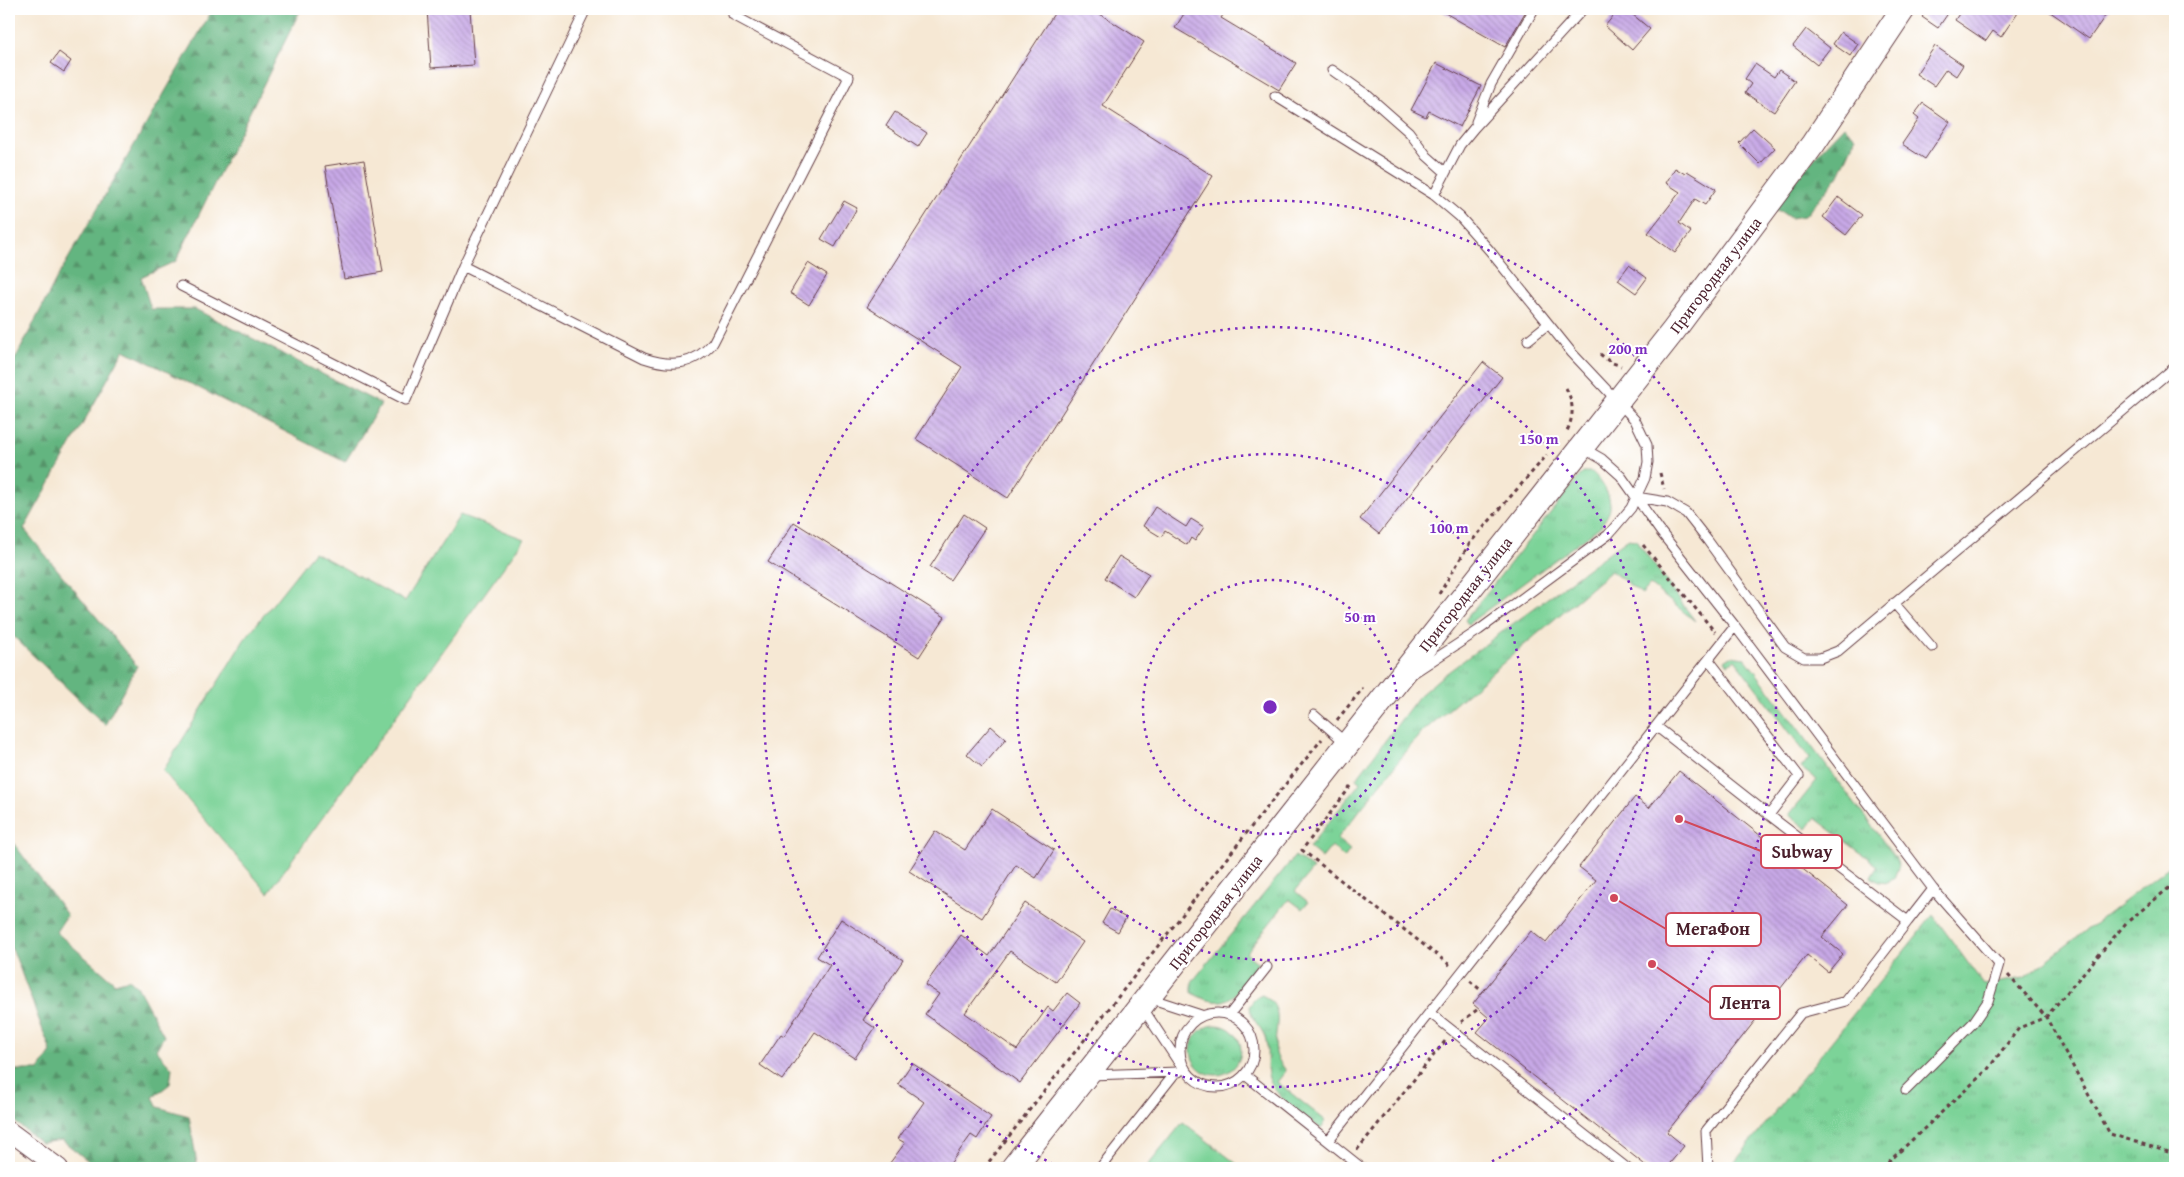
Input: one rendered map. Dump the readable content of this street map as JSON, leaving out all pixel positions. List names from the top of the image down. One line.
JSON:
{"streets":{"street":["Пригородная улица"]},"places":["Subway","МегаФон","Лента"],"rings":["200 m","150 m","100 m","50 m"]}
